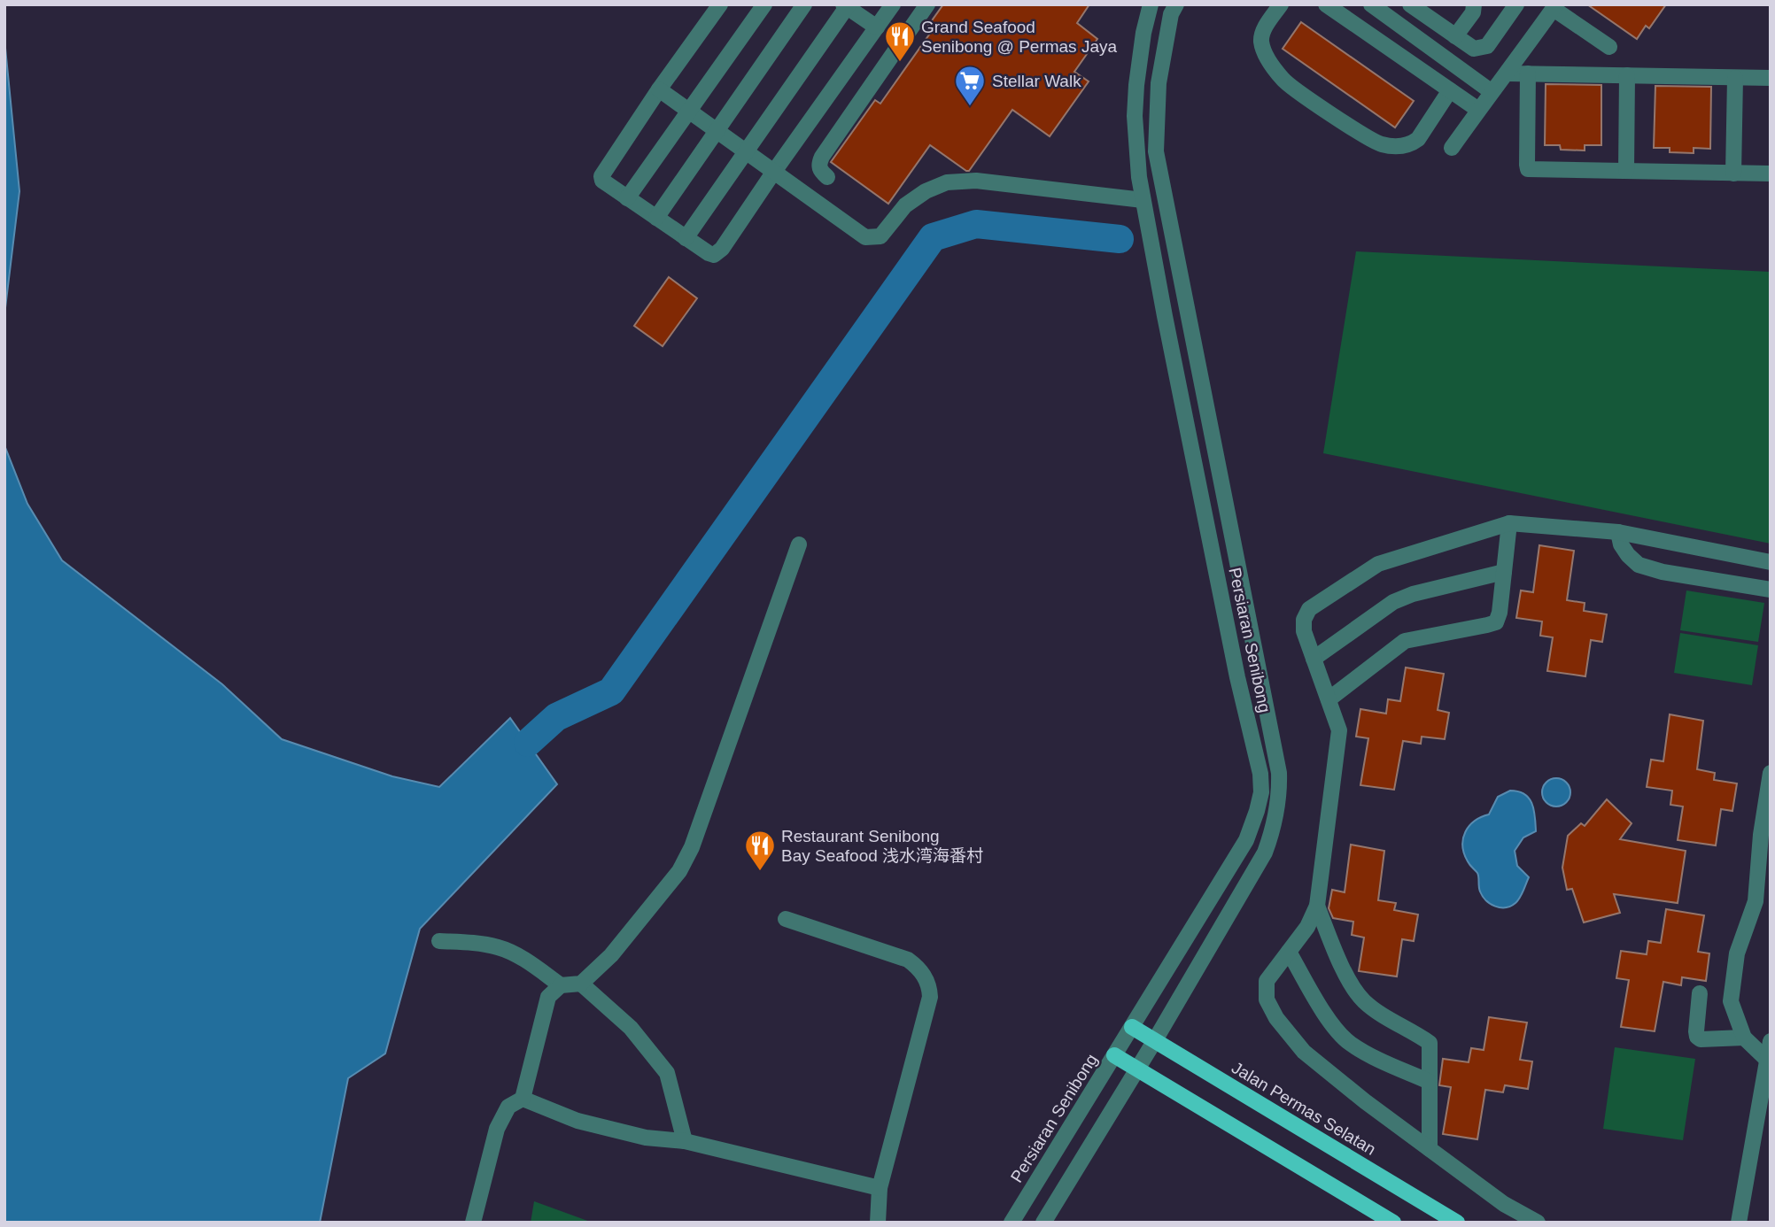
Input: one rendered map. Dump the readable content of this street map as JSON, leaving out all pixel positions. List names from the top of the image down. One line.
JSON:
{"streets":{"main road":["Jalan Permas Selatan"],"street":["Persiaran Senibong"]},"crossings":[["Persiaran Senibong","Jalan Permas Selatan"]],"places":{"restaurant":["Grand Seafood Senibong @ Permas Jaya","Restaurant Senibong Bay Seafood 浅水湾海番村"],"supermarket":["Stellar Walk"]}}
